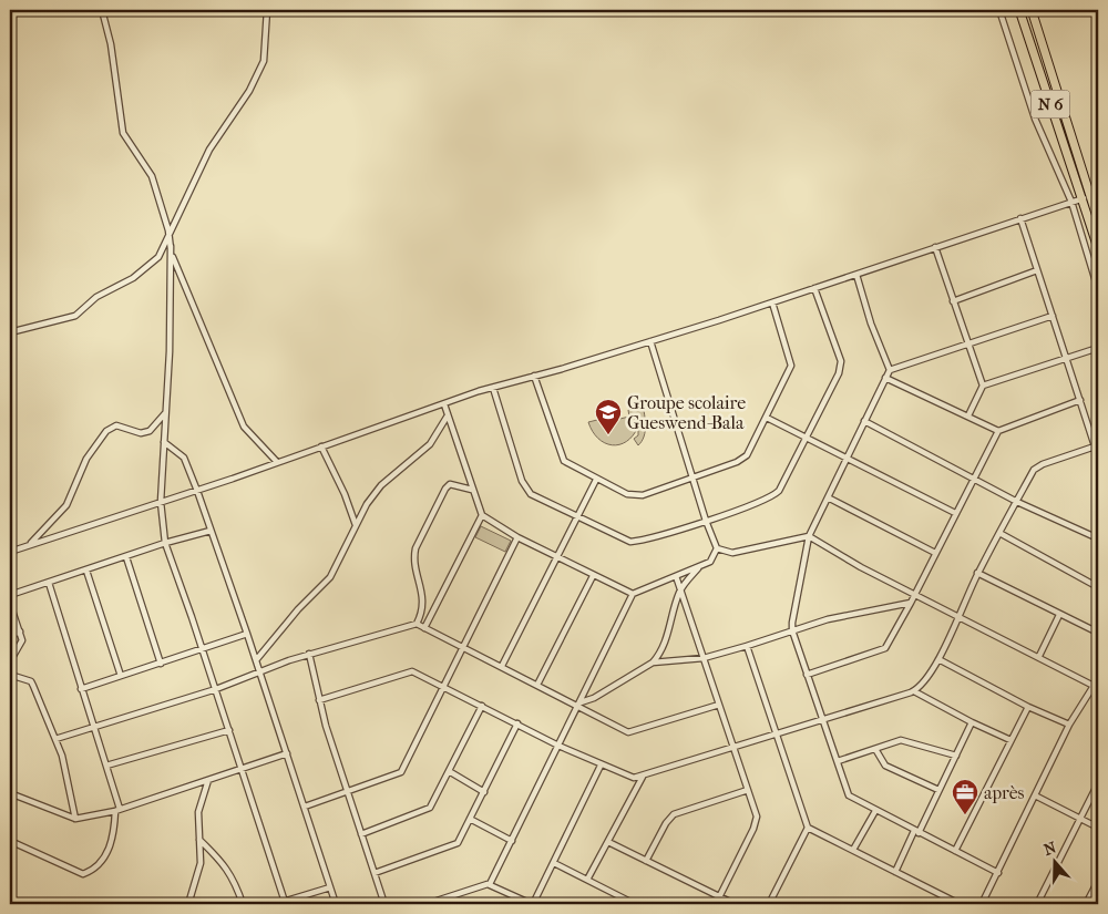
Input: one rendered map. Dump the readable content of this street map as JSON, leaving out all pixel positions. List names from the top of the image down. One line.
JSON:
{"streets":{"main road":["N 6"]},"places":{"school or university":["Groupe scolaire Gueswend-Bala"],"office":["après"]},"north":"top"}
